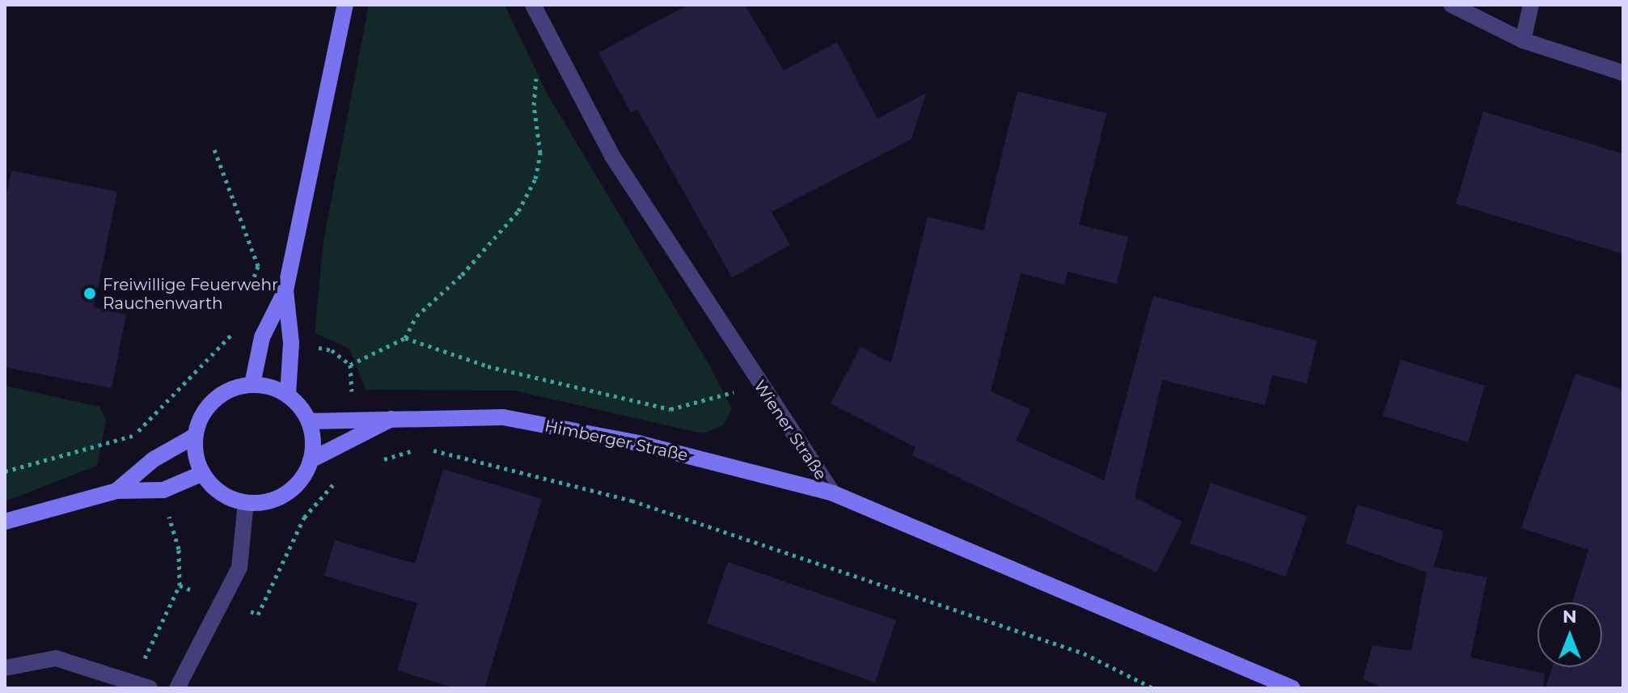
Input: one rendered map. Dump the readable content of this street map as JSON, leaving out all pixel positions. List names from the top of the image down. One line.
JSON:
{"streets":{"main road":["Wiener Straße","Himberger Straße"]},"crossings":[["Wiener Straße","Himberger Straße"]],"places":["Freiwillige Feuerwehr Rauchenwarth"],"north":"top"}
